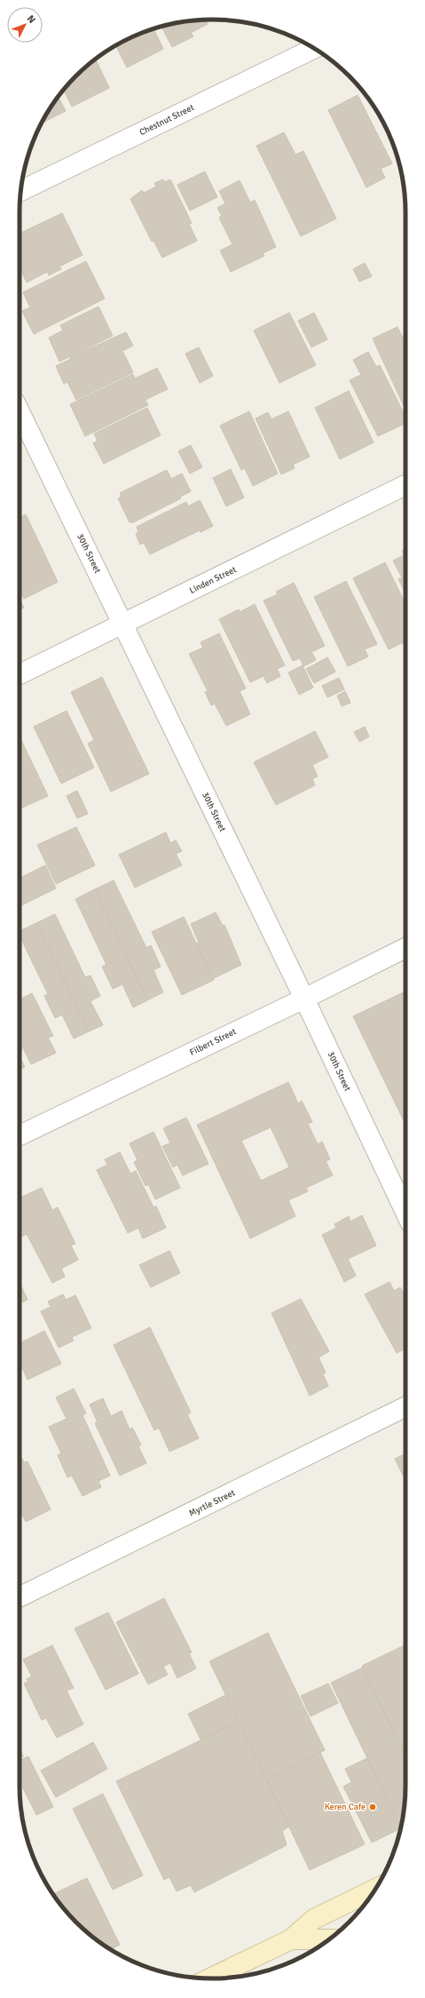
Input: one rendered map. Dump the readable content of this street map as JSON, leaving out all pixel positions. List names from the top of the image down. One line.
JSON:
{"streets":{"street":["Chestnut Street","30th Street","Linden Street","Filbert Street","Myrtle Street"]},"crossings":[["30th Street","Linden Street"],["30th Street","Filbert Street"]],"places":["Keren Cafe"],"north":"top right"}
